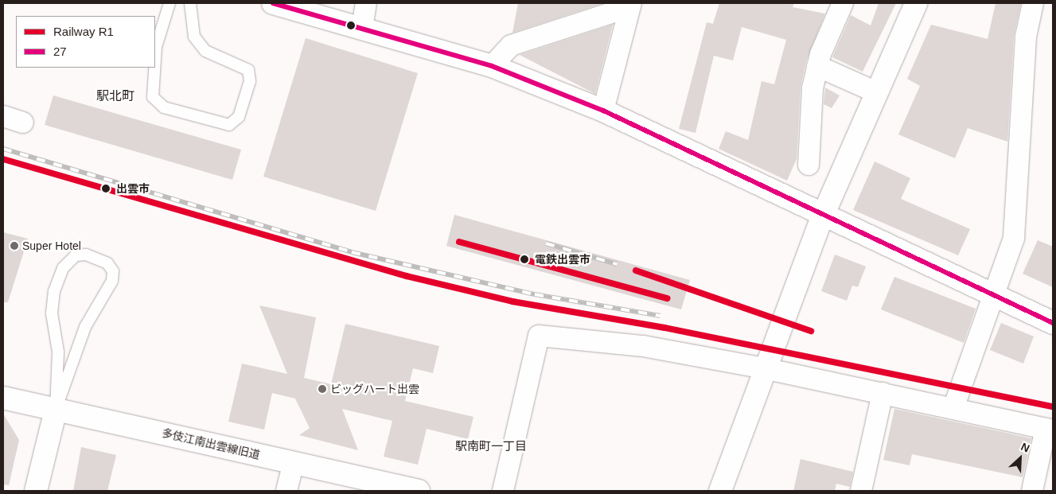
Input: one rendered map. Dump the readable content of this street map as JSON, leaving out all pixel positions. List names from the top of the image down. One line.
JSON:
{"streets":{"street":["多伎江南出雲線旧道"]},"districts":["駅北町","駅南町一丁目"],"places":["出雲市","Super Hotel","電鉄出雲市","ビッグハート出雲"],"lines":["transit line 27","rail line R1"],"legend":["Railway R1","27"],"north":"top right"}
